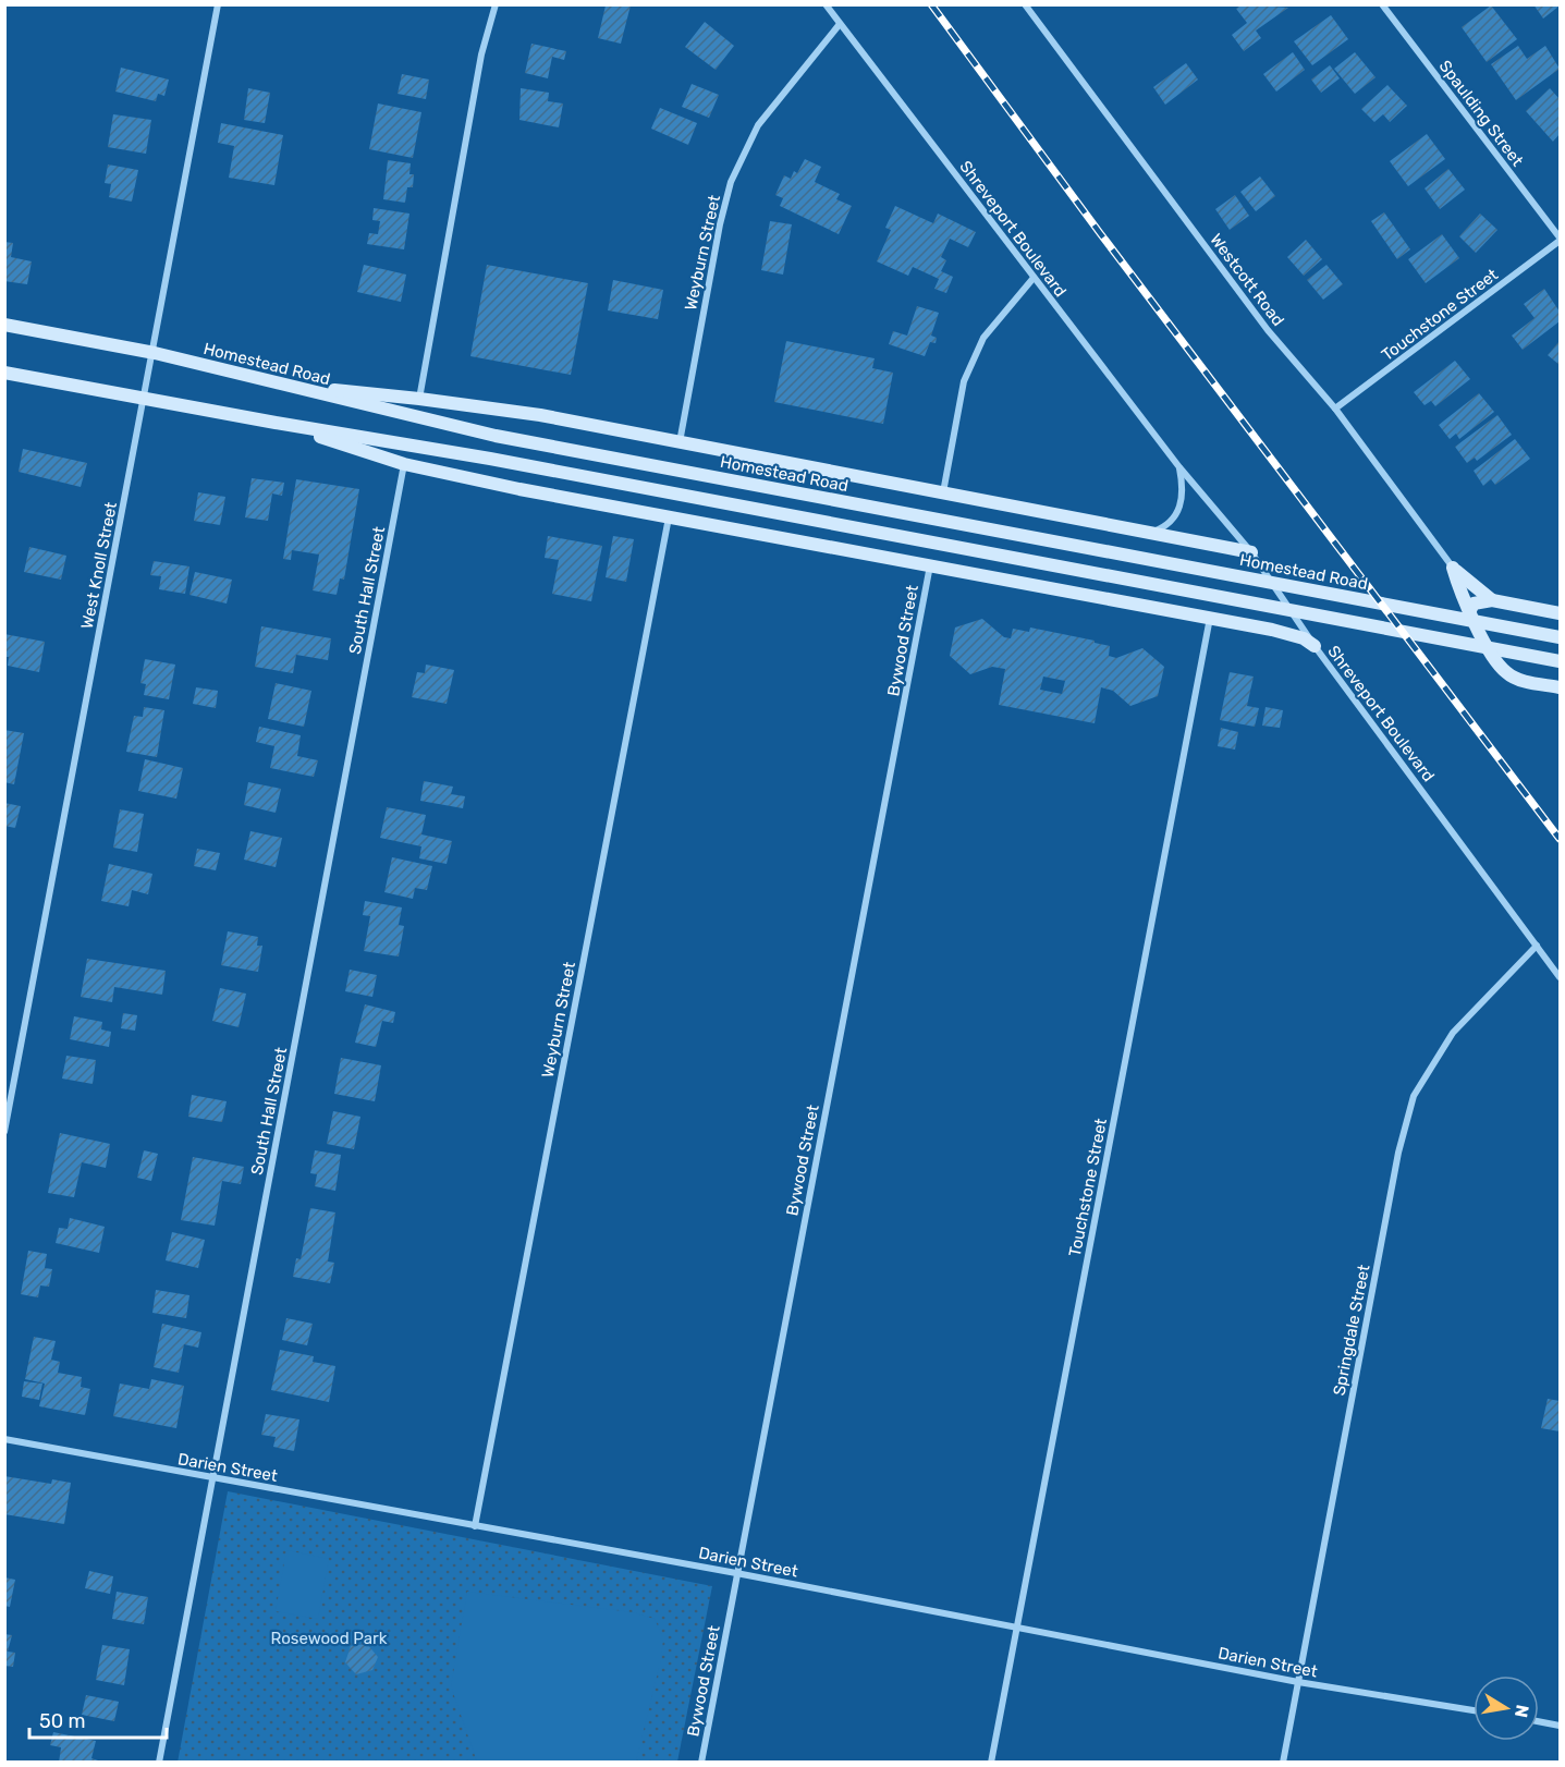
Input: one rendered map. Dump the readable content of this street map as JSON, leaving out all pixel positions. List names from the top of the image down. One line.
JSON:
{"streets":{"main road":["Homestead Road"],"street":["Spaulding Street","Shreveport Boulevard","Weyburn Street","Westcott Road","Touchstone Street","West Knoll Street","South Hall Street","Bywood Street","Springdale Street","Darien Street"]},"crossings":[["Spaulding Street","Touchstone Street"],["Shreveport Boulevard","Weyburn Street"],["Shreveport Boulevard","Springdale Street"],["Weyburn Street","Darien Street"],["Westcott Road","Touchstone Street"],["Touchstone Street","Darien Street"],["Homestead Road","West Knoll Street"],["South Hall Street","Darien Street"],["Bywood Street","Darien Street"],["Springdale Street","Darien Street"]],"parks":["Rosewood Park"],"scale_bar":"50 m","north":"right"}
